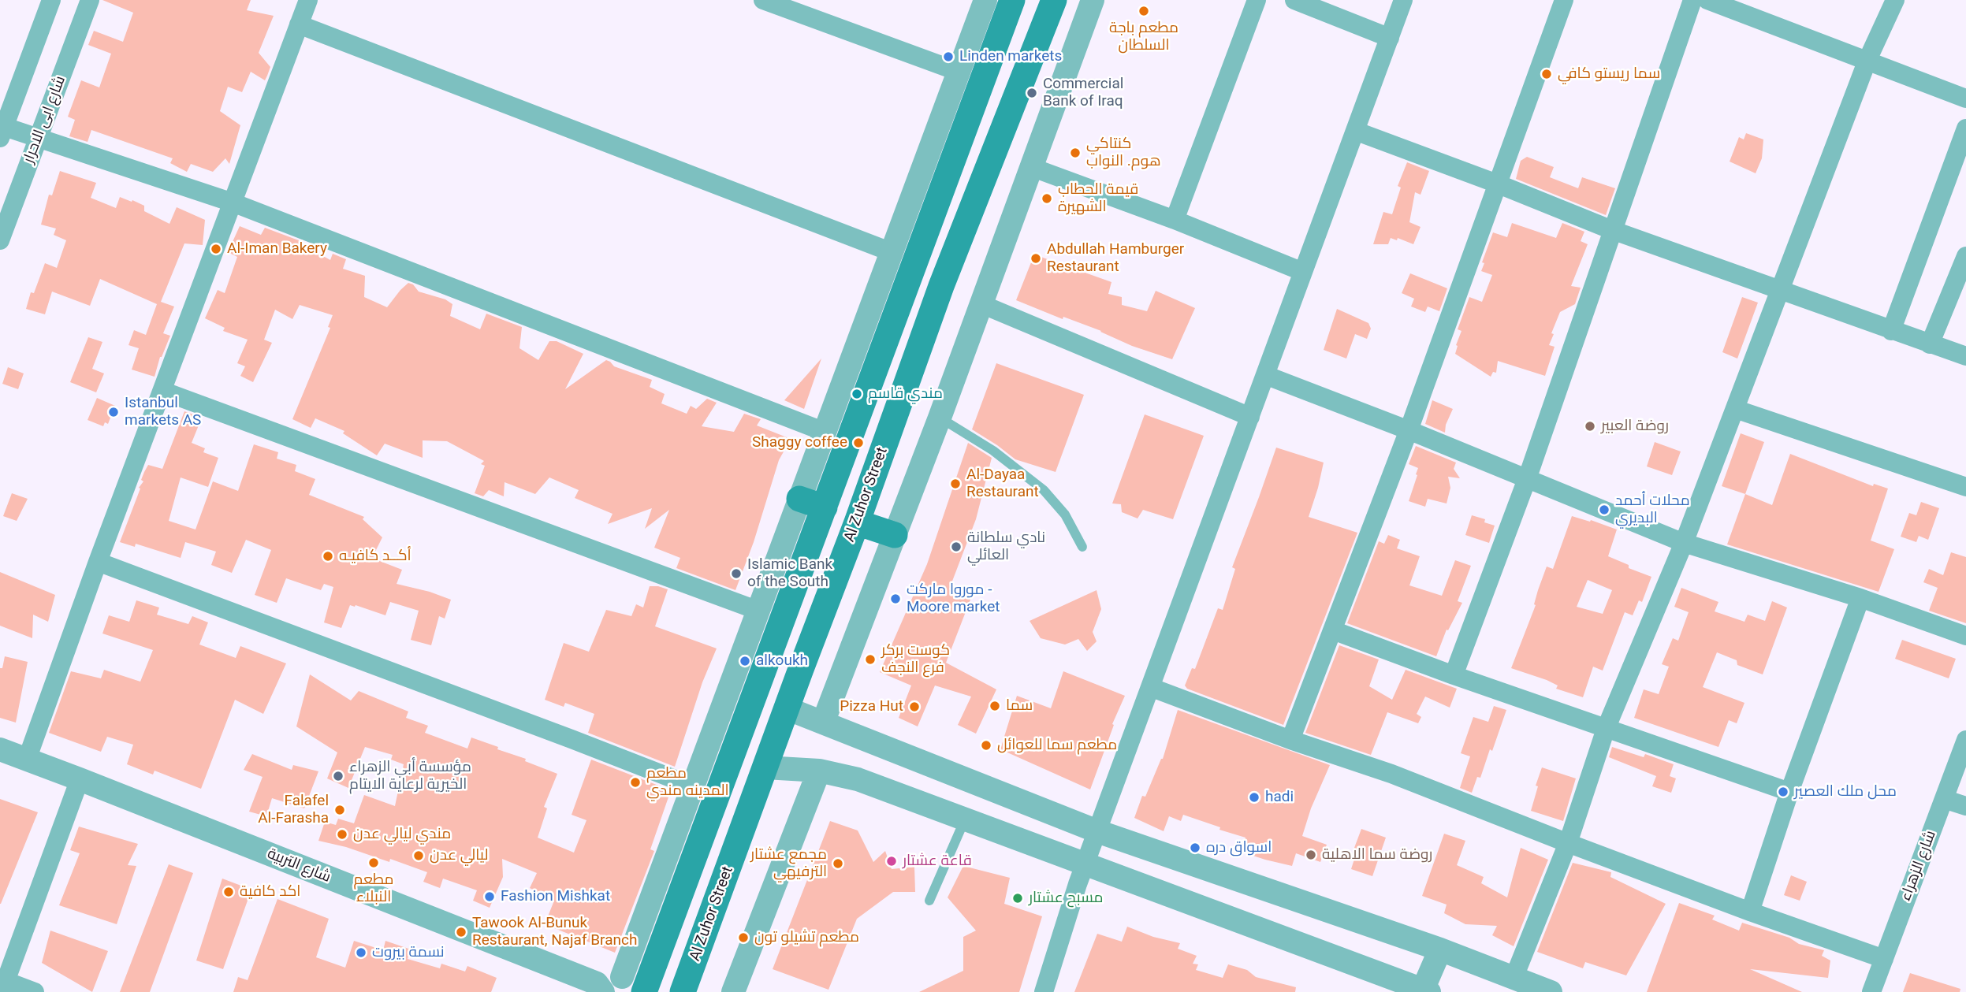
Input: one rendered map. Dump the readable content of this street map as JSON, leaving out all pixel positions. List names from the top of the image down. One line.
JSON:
{"streets":{"main road":["Al Zuhor Street"],"street":["شارع ابی الاحرار","شارع التربية","شارع الزهراء"]},"places":["مطعم باجة السلطان","Linden markets","سما ريستو كافي","Commercial Bank of Iraq","كنتاكي هوم. النواب","قيمة الحطاب الشهيرة","Al-Iman Bakery","Abdullah Hamburger Restaurant","مندي قاسم","Istanbul markets AS","روضة العبير","Shaggy coffee","Al-Dayaa Restaurant","محلات أحمد البديري","نادي سلطانة العائلي","أكــد كافيـه","Islamic Bank of the South","موروا ماركت - Moore market","كوست بركر فرع النجف","alkoukh","سما","Pizza Hut","مطعم سما للعوائل","مؤسسة أبي الزهراء الخيرية لرعاية الايتام","مطعم المدينه مندي","محل ملك العصير","hadi","Falafel Al-Farasha","مندي ليالي عدن","اسواق دره","روضة سما الاهلية","ليالي عدن","قاعة عشتار","مطعم النبلاء","مجمع عشتار الترفيهي","اكد كافية","Fashion Mishkat","مسبح عشتار","Tawook Al-Bunuk Restaurant, Najaf Branch","مطعم تشيلو تون","نسمة بيروت"]}
